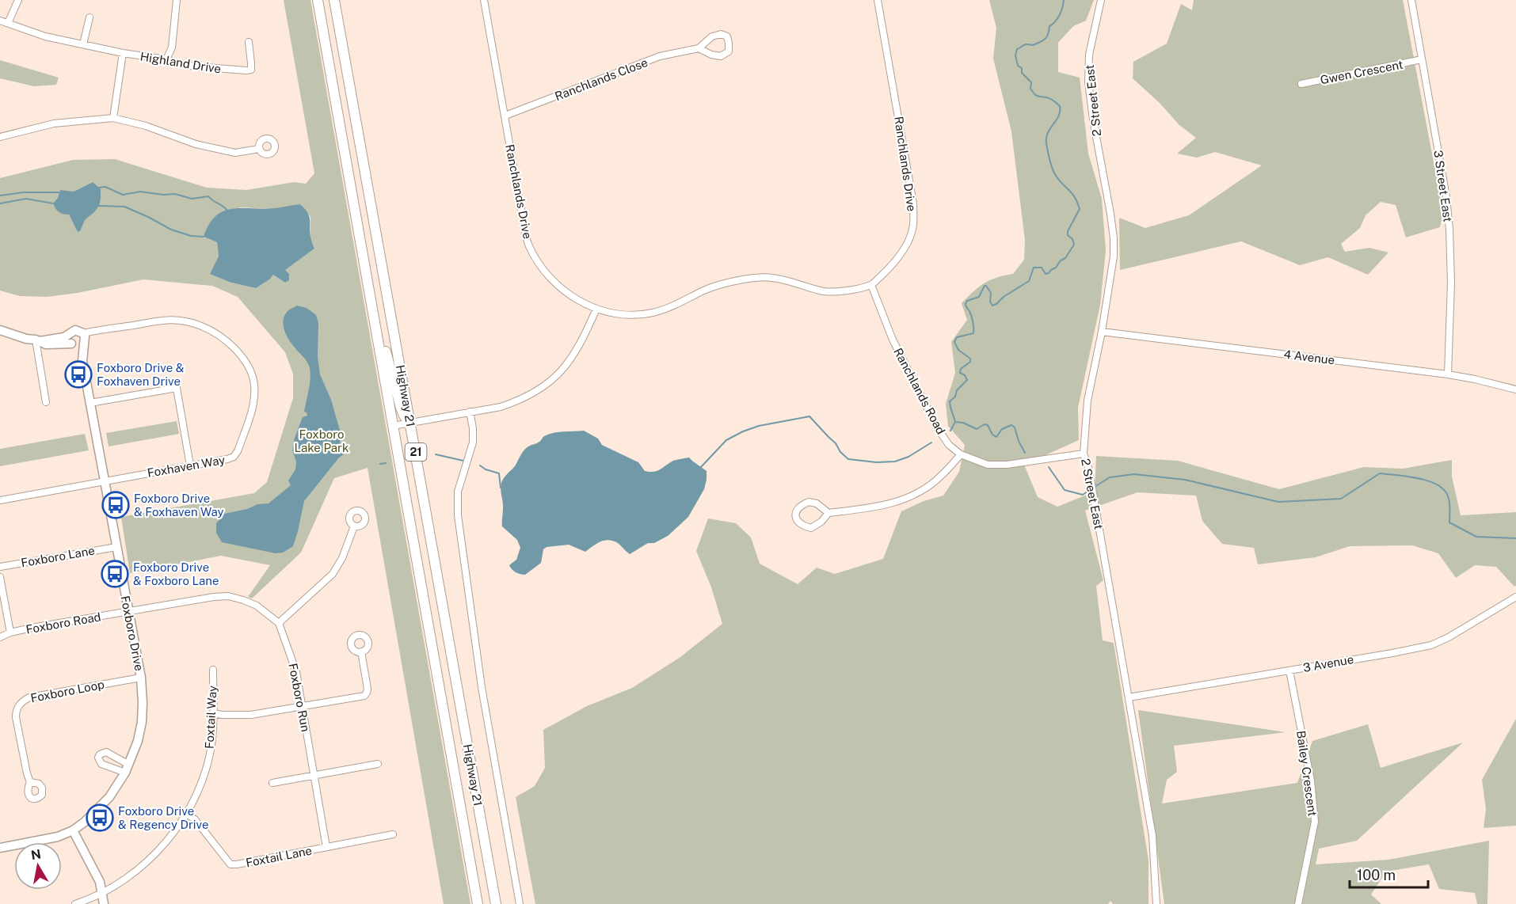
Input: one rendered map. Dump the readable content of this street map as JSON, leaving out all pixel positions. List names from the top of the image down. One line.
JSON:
{"streets":{"main road":["Highway 21","21"],"street":["Highland Drive","Gwen Crescent","Ranchlands Close","2 Street East","Ranchlands Drive","3 Street East","4 Avenue","Ranchlands Road","Foxhaven Way","Foxboro Lane","Foxboro Road","Foxboro Drive","3 Avenue","Foxboro Loop","Foxboro Run","Foxtail Way","Bailey Crescent","Foxtail Lane"]},"crossings":[["Gwen Crescent","3 Street East"],["Ranchlands Close","Ranchlands Drive"],["2 Street East","4 Avenue"],["2 Street East","Ranchlands Road"],["2 Street East","3 Avenue"],["Ranchlands Drive","Ranchlands Road"],["3 Street East","4 Avenue"],["Foxhaven Way","Foxboro Drive"],["Foxboro Lane","Foxboro Drive"],["Foxboro Road","Foxboro Drive"],["Foxboro Drive","Foxboro Loop"],["3 Avenue","Bailey Crescent"],["Foxboro Run","Foxtail Lane"],["Foxtail Way","Foxtail Lane"]],"parks":["Foxboro Lake Park"],"places":{"bus stop":["Foxboro Drive & Foxhaven Drive","Foxboro Drive & Foxhaven Way","Foxboro Drive & Foxboro Lane","Foxboro Drive & Regency Drive"]},"scale_bar":"100 m","north":"top"}
